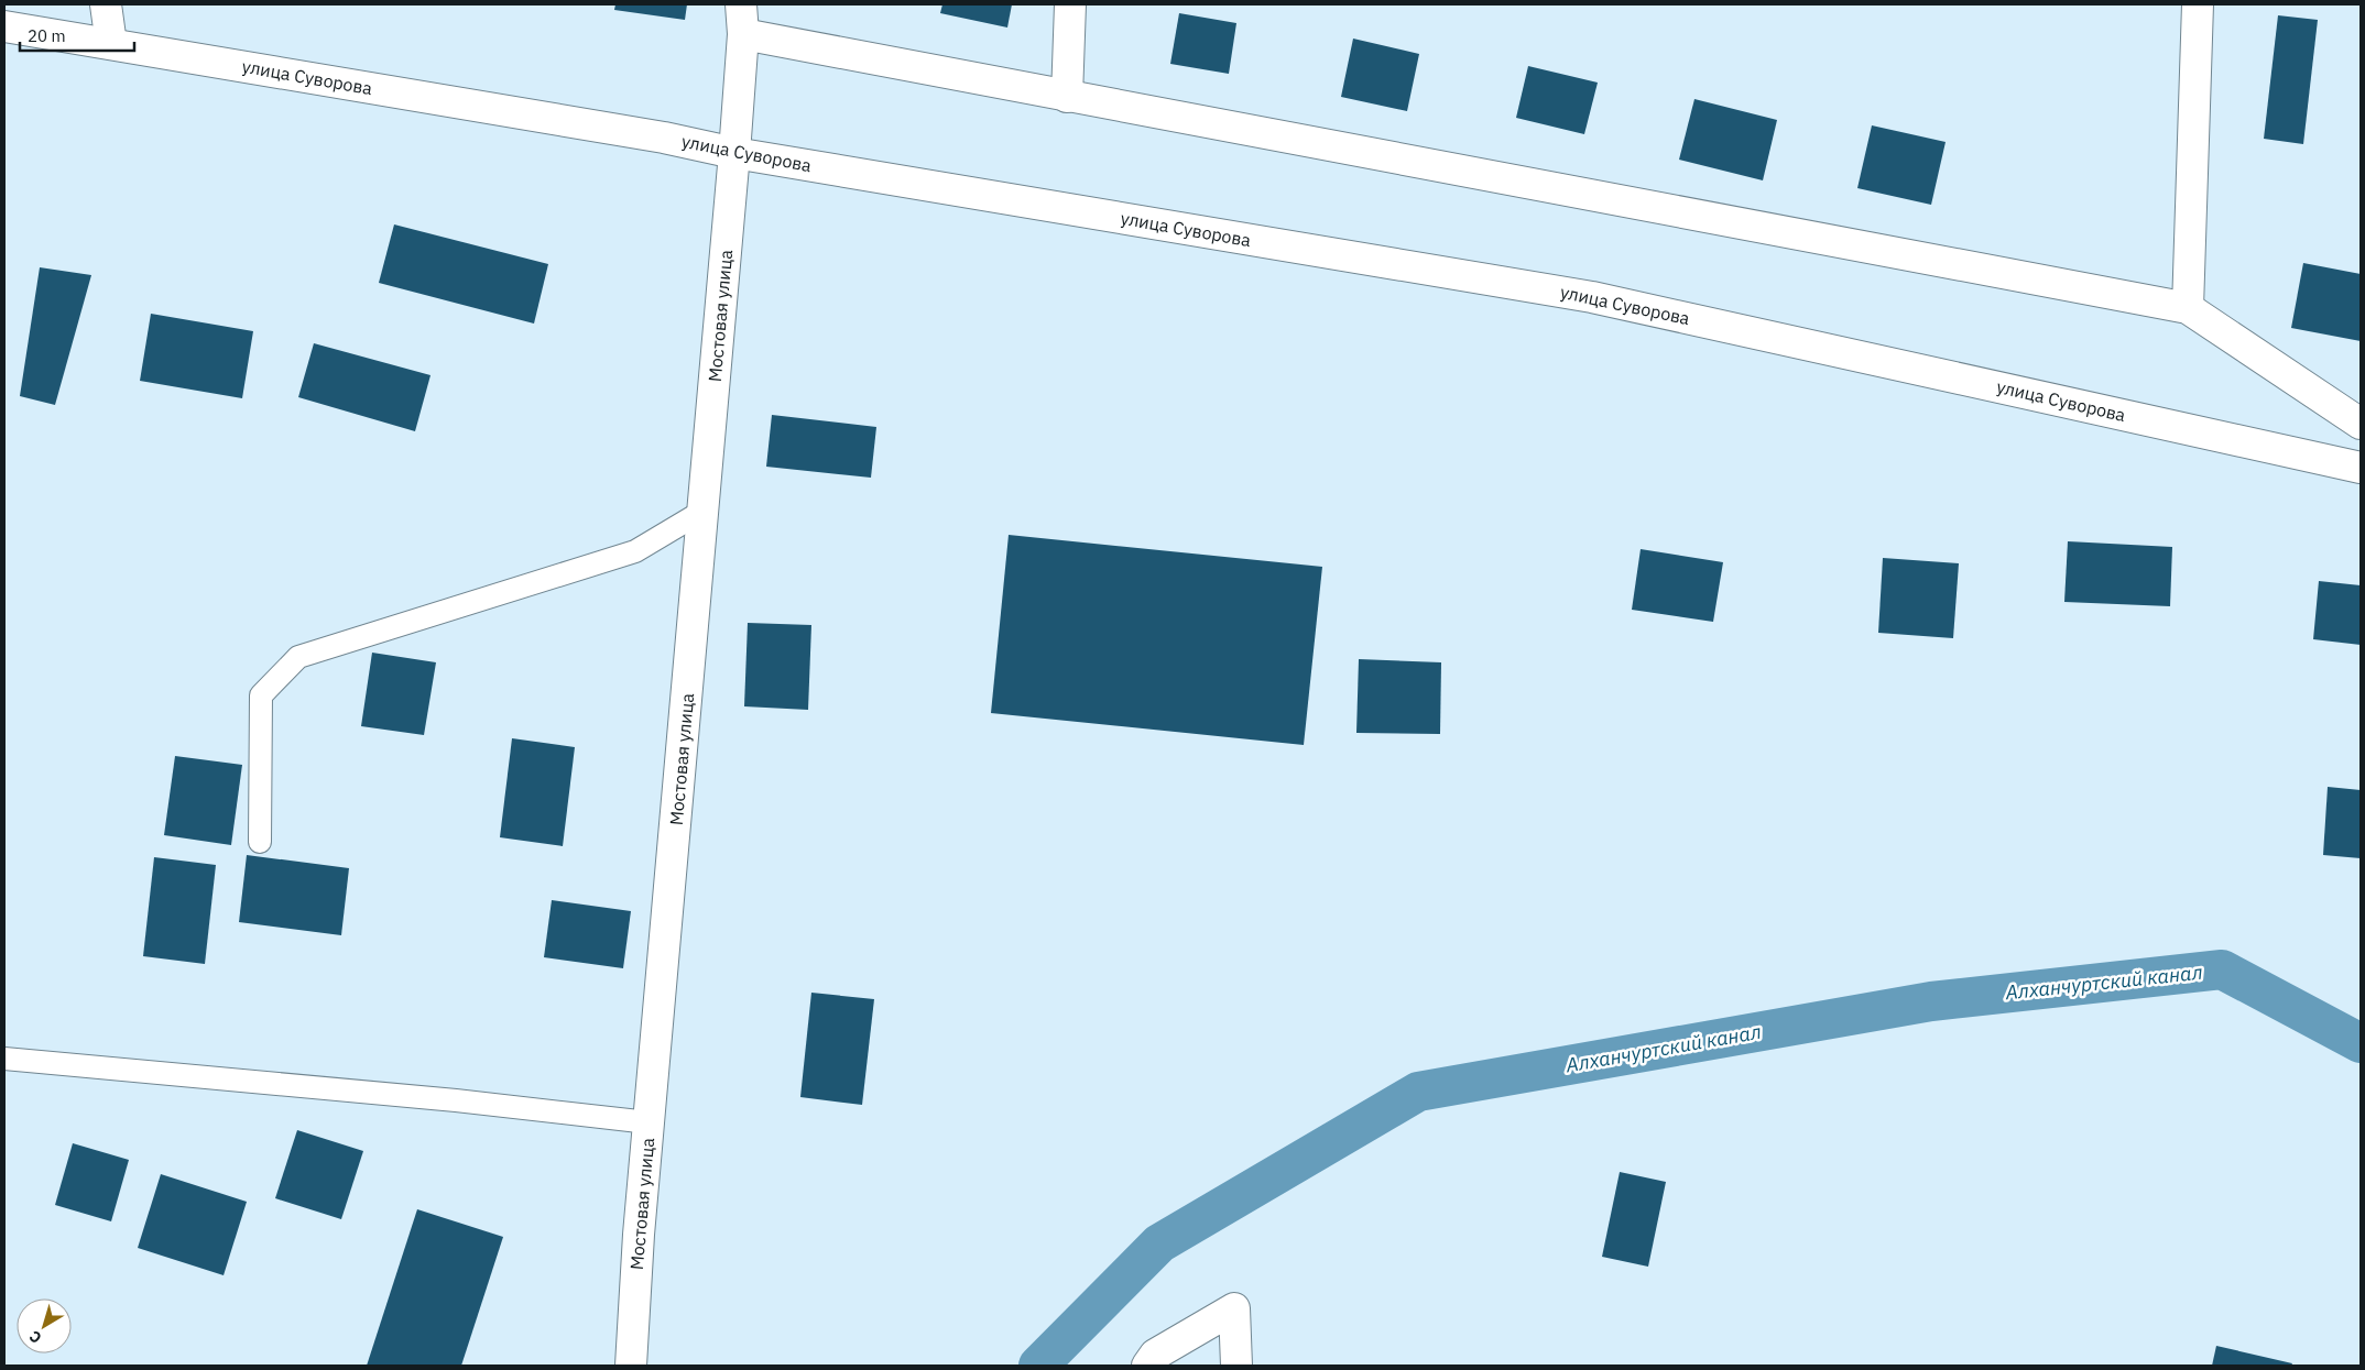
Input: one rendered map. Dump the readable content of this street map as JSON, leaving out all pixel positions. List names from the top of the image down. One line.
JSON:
{"streets":{"street":["улица Суворова","Мостовая улица"]},"crossings":[["улица Суворова","Мостовая улица"]],"water":["Алханчуртский канал"],"scale_bar":"20 m","north":"bottom left"}
